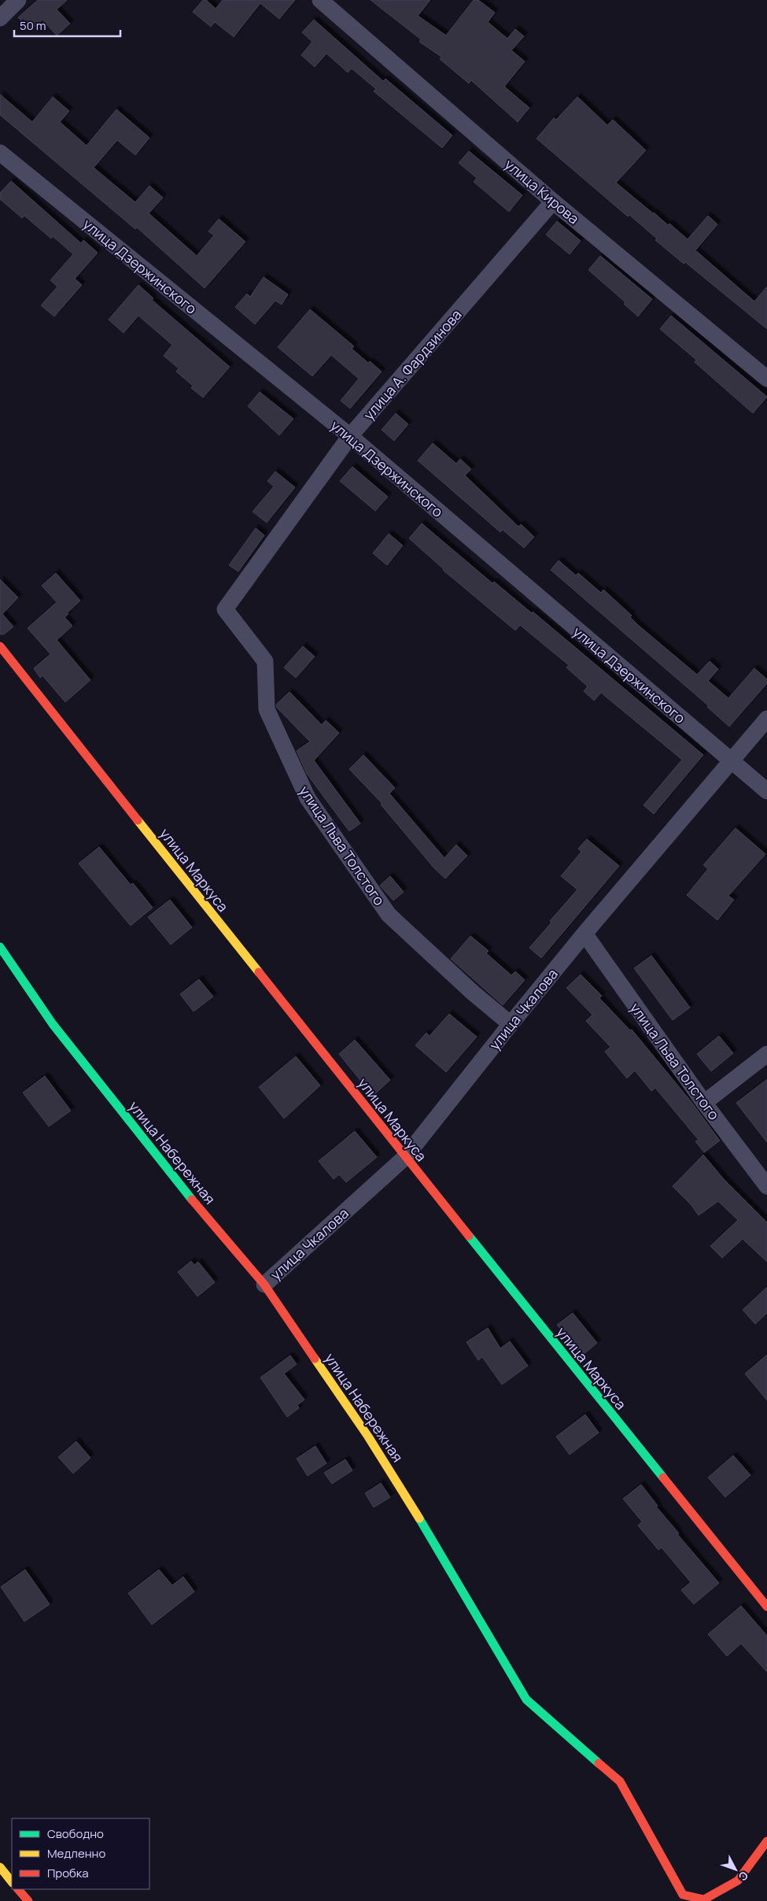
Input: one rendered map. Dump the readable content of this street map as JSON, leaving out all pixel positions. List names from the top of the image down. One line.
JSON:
{"streets":{"main road":["улица Маркуса","улица Набережная"],"street":["улица Кирова","улица Дзержинского","улица А. Фардзинова","улица Льва Толстого","улица Чкалова"]},"crossings":[["улица Кирова","улица А. Фардзинова"],["улица Дзержинского","улица А. Фардзинова"],["улица Дзержинского","улица Чкалова"],["улица А. Фардзинова","улица Льва Толстого"],["улица Льва Толстого","улица Чкалова"],["улица Маркуса","улица Чкалова"],["улица Чкалова","улица Набережная"]],"legend":["Свободно","Медленно","Пробка"],"scale_bar":"50 m","north":"bottom right"}
